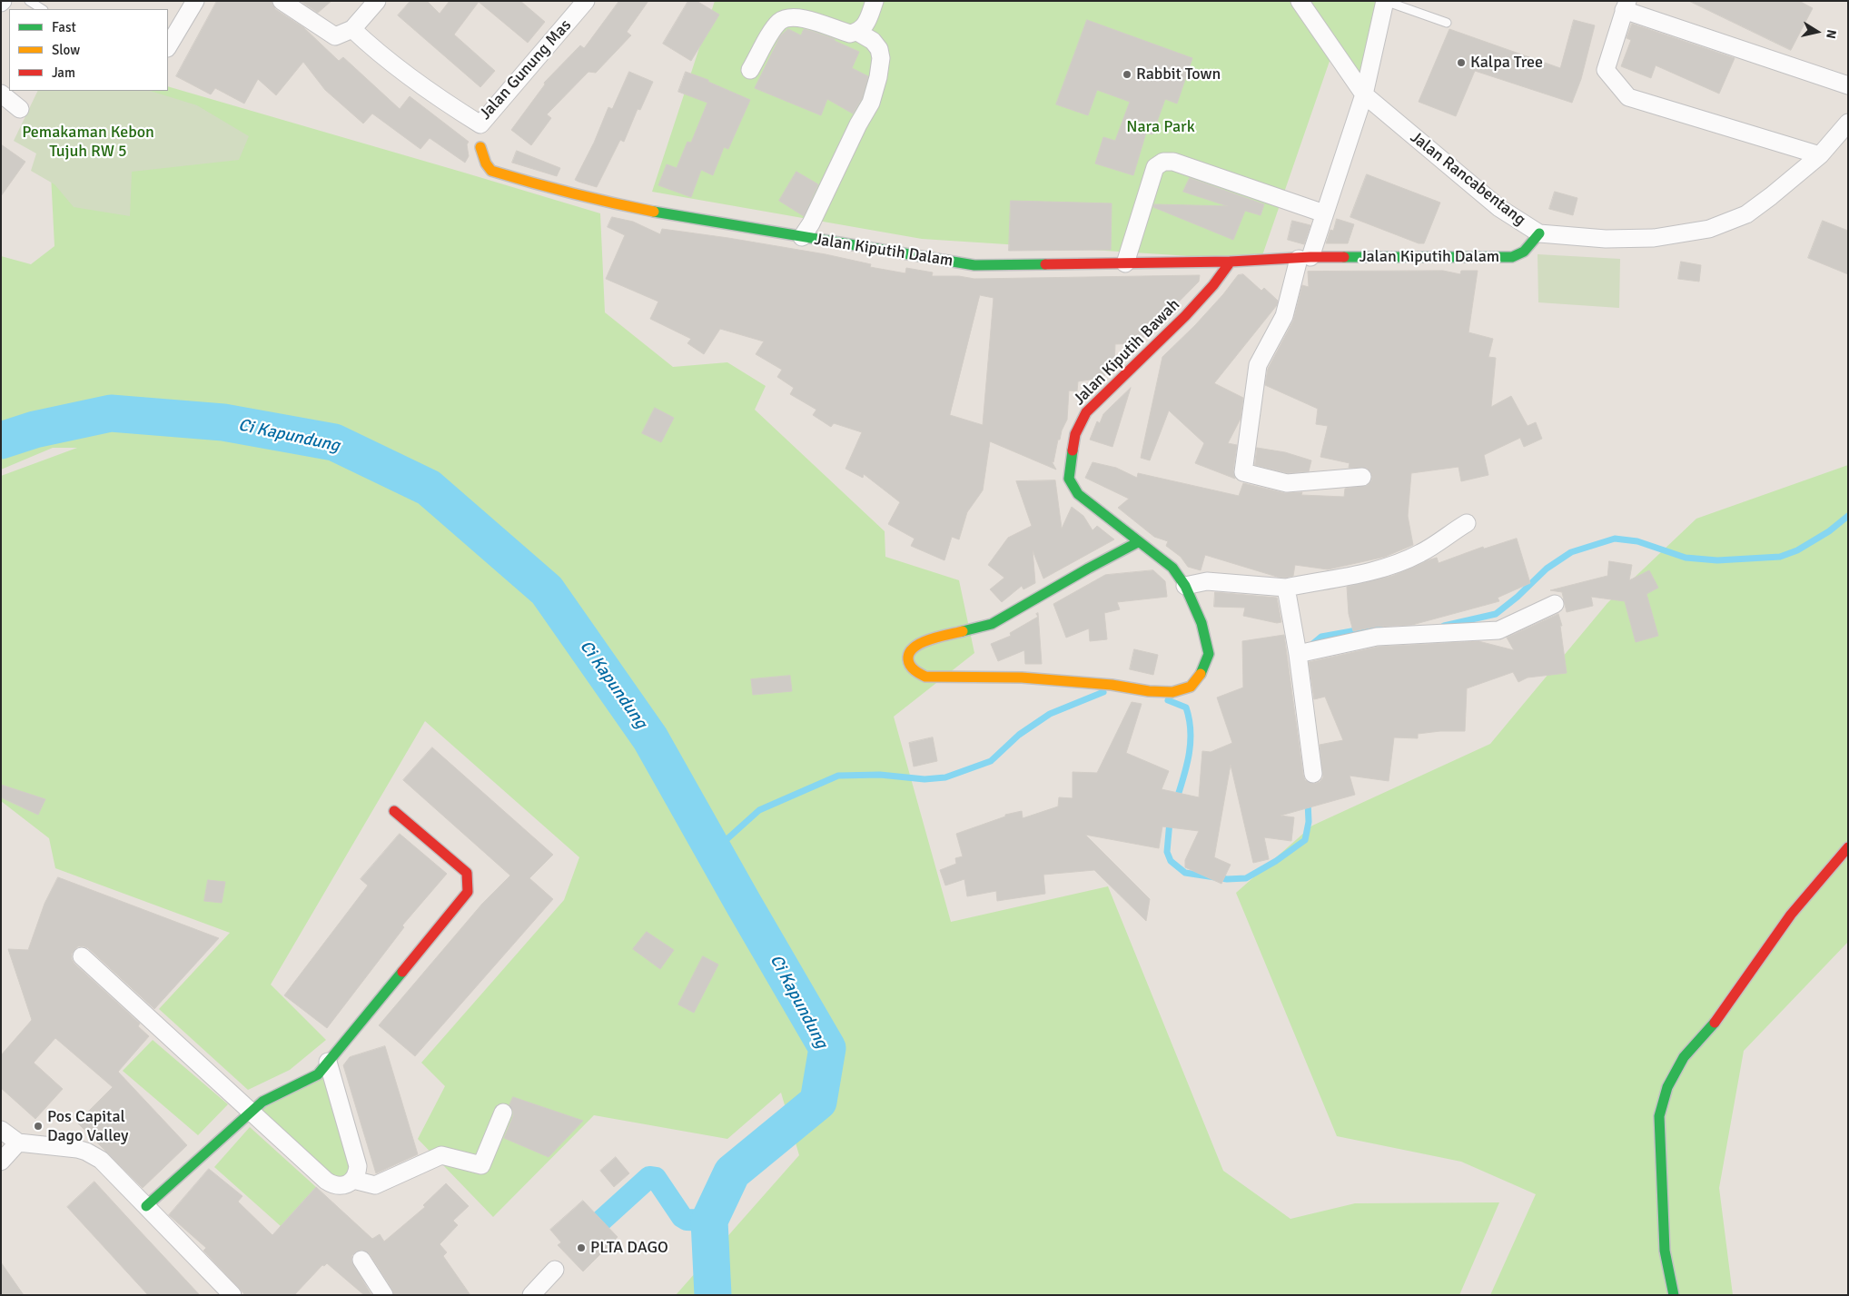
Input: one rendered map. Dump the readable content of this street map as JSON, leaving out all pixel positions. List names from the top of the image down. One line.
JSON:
{"streets":{"street":["Jalan Gunung Mas","Jalan Rancabentang","Jalan Kiputih Dalam","Jalan Kiputih Bawah"]},"crossings":[["Jalan Rancabentang","Jalan Kiputih Dalam"],["Jalan Kiputih Dalam","Jalan Kiputih Bawah"]],"water":["Ci Kapundung"],"parks":["Nara Park","Pemakaman Kebon Tujuh RW 5"],"places":["Kalpa Tree","Rabbit Town","Pos Capital Dago Valley","PLTA DAGO"],"legend":["Fast","Slow","Jam"],"north":"right"}
